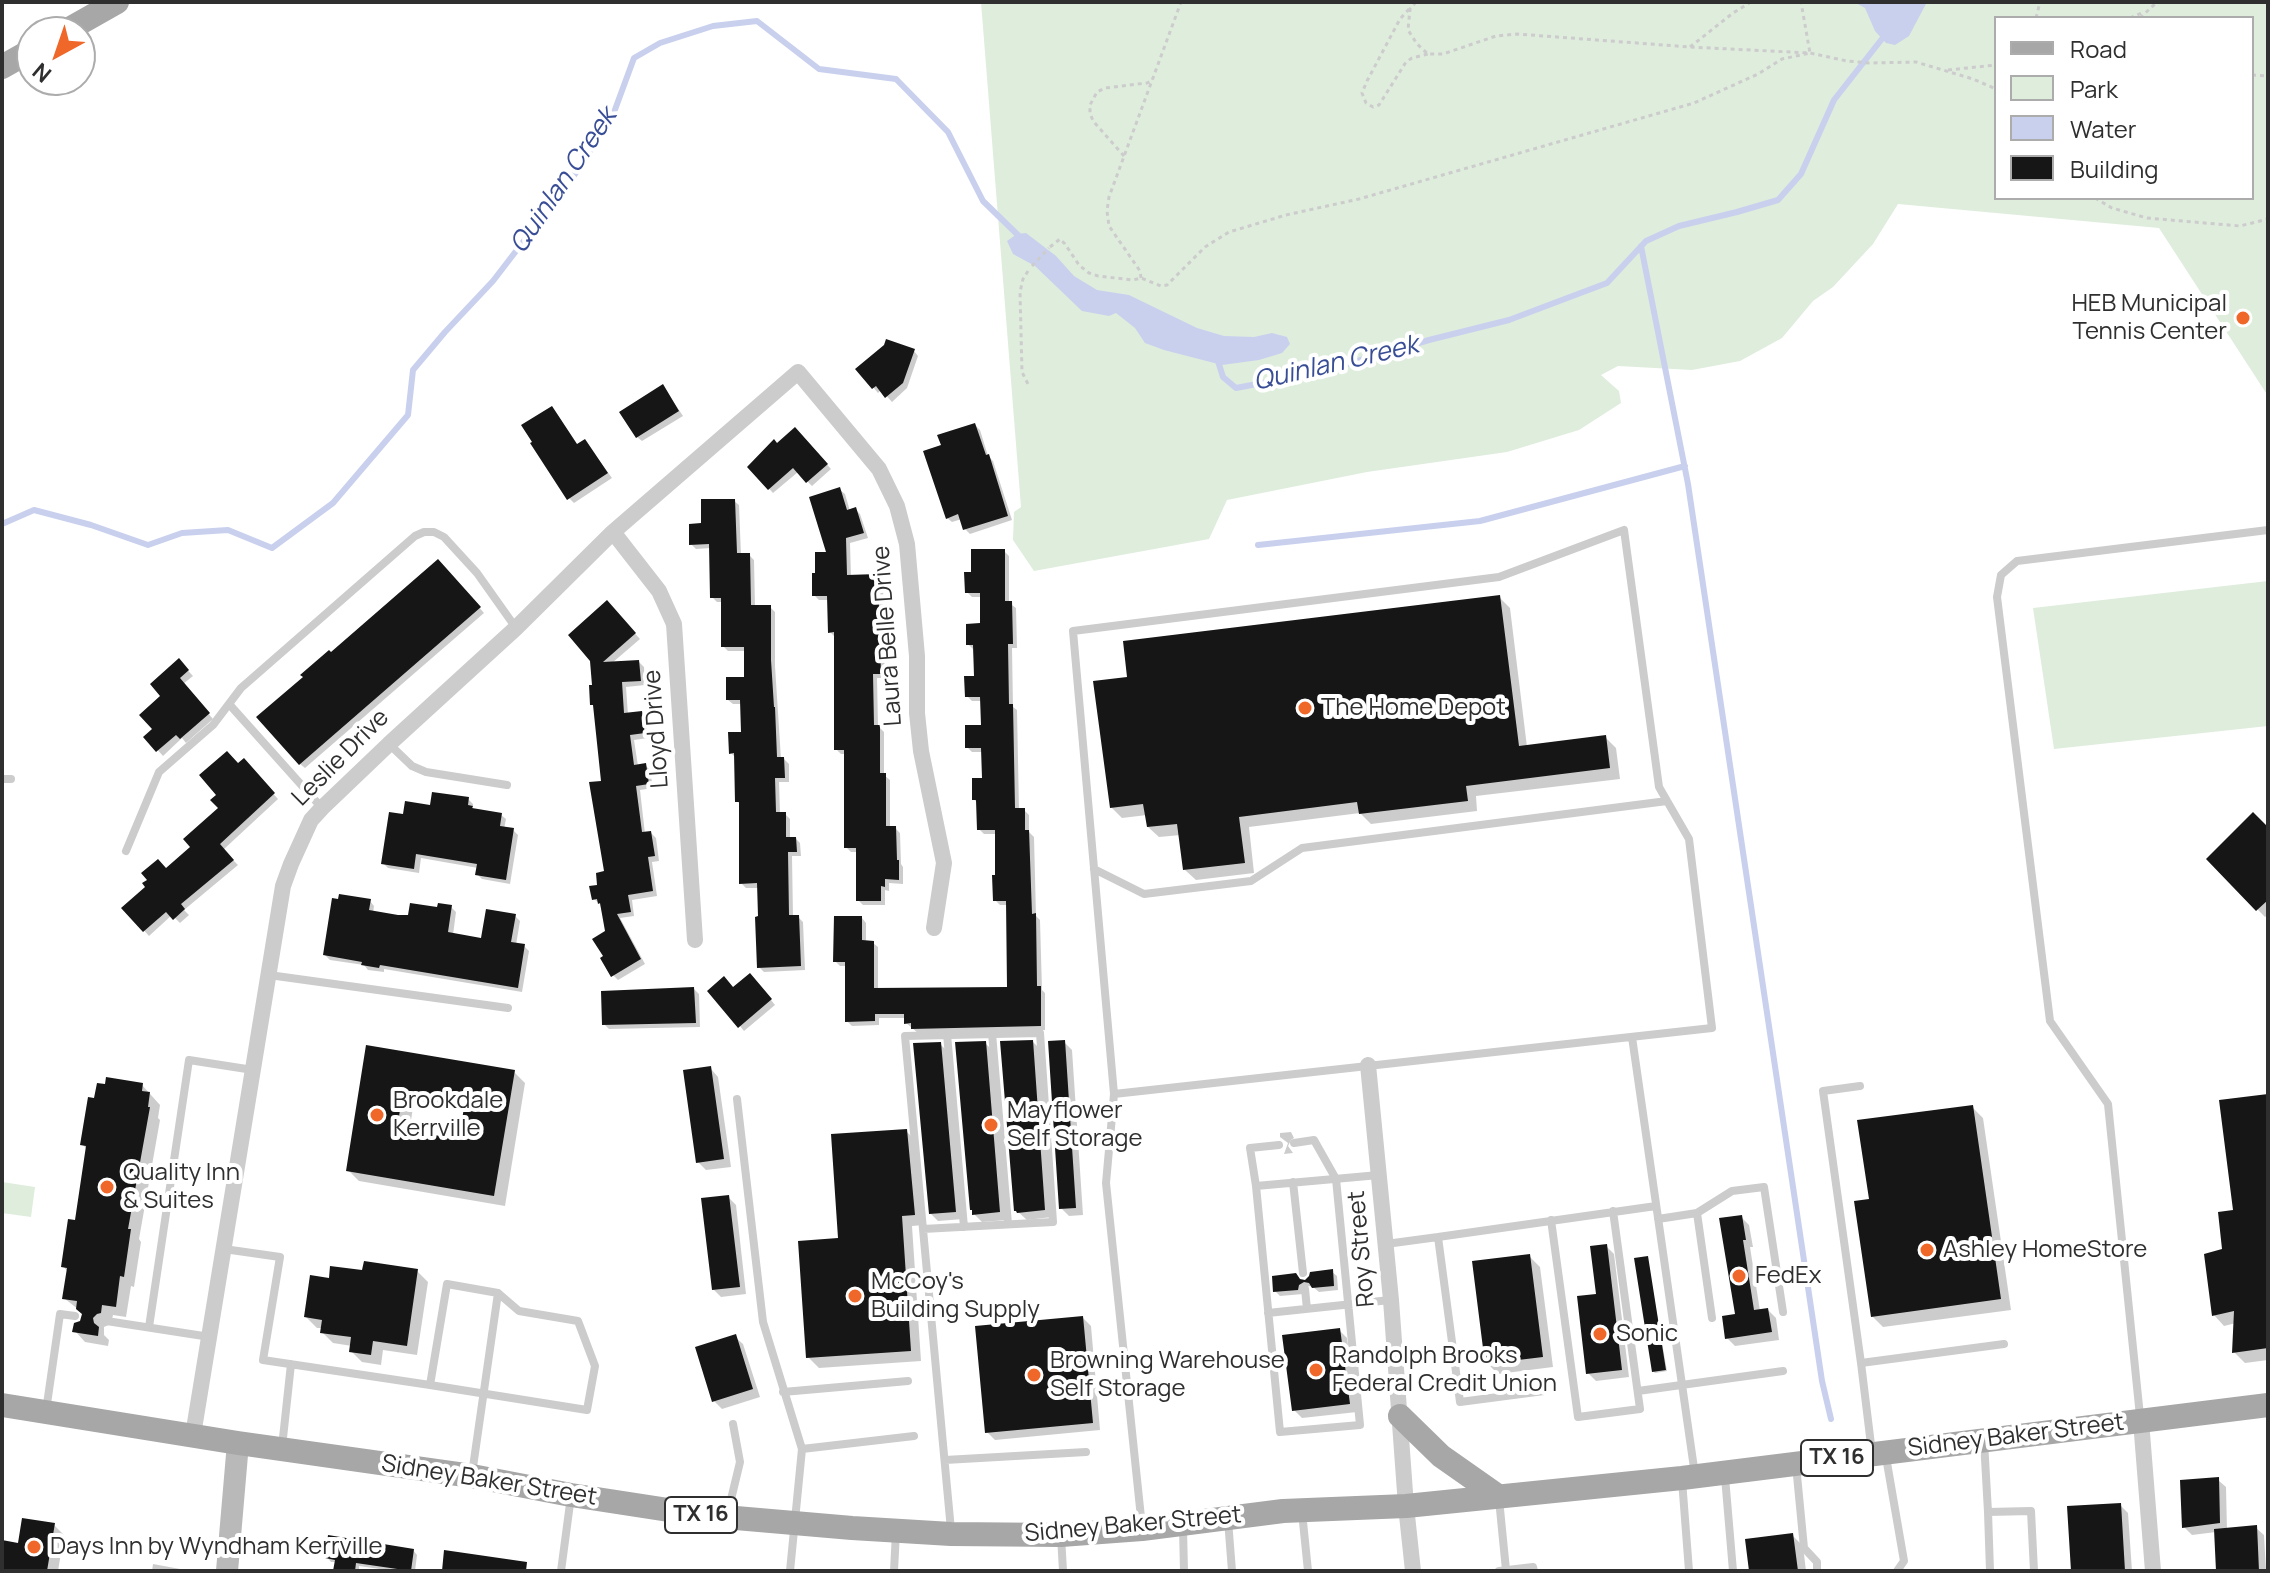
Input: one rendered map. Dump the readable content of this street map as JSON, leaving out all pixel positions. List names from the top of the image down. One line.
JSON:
{"streets":{"main road":["Sidney Baker Street","TX 16"],"street":["Laura Belle Drive","Lloyd Drive","Leslie Drive","Roy Street"]},"crossings":[["Laura Belle Drive","Leslie Drive"],["Lloyd Drive","Leslie Drive"],["Leslie Drive","Sidney Baker Street"],["Roy Street","Sidney Baker Street"]],"water":["Quinlan Creek"],"places":["HEB Municipal Tennis Center","The Home Depot","Brookdale Kerrville","Mayflower Self Storage","Quality Inn & Suites","Ashley HomeStore","FedEx","McCoy's Building Supply","Sonic","Randolph Brooks Federal Credit Union","Browning Warehouse Self Storage","Days Inn by Wyndham Kerrville"],"legend":["Road","Park","Water","Building"],"north":"bottom left"}
